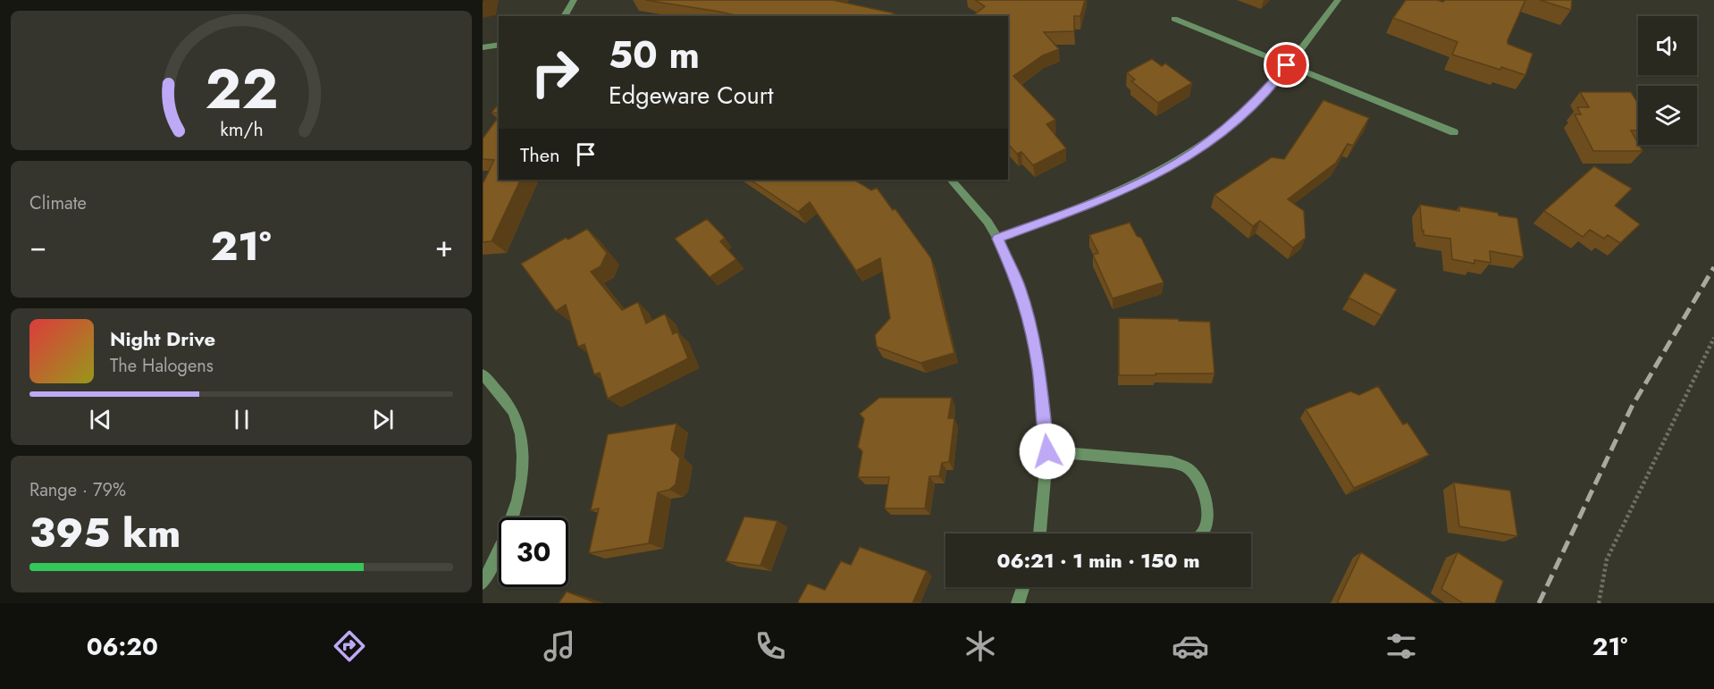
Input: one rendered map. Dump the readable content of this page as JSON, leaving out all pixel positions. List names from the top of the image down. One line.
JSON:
{"page":{"turn":["50 m","Edgeware Court"],"then":"Then","tile":["Climate",["Range · 79%","395 km"]],"heat":["−","21°","+"],"song":["Night Drive","The Halogens"],"limit":"30","trip":"06:21 · 1 min · 150 m","tabs":["06:20","21°"],"gauge":["22","km/h"]}}
